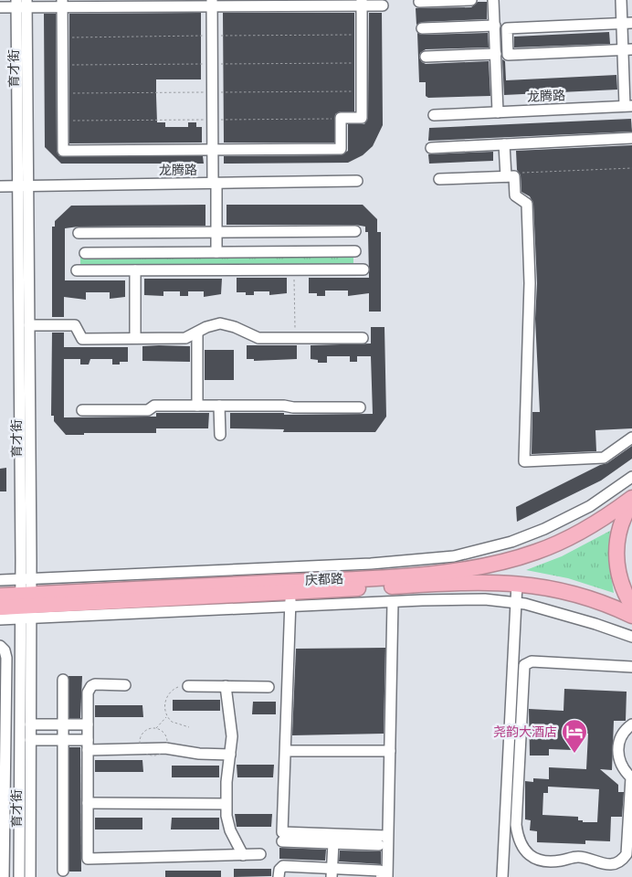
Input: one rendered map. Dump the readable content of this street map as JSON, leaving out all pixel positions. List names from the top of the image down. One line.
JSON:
{"streets":{"highway":["庆都路"],"street":["育才街","龙腾路"]},"crossings":[["育才街","龙腾路"],["育才街","庆都路"]],"places":{"hotel":["尧韵大酒店"]}}
